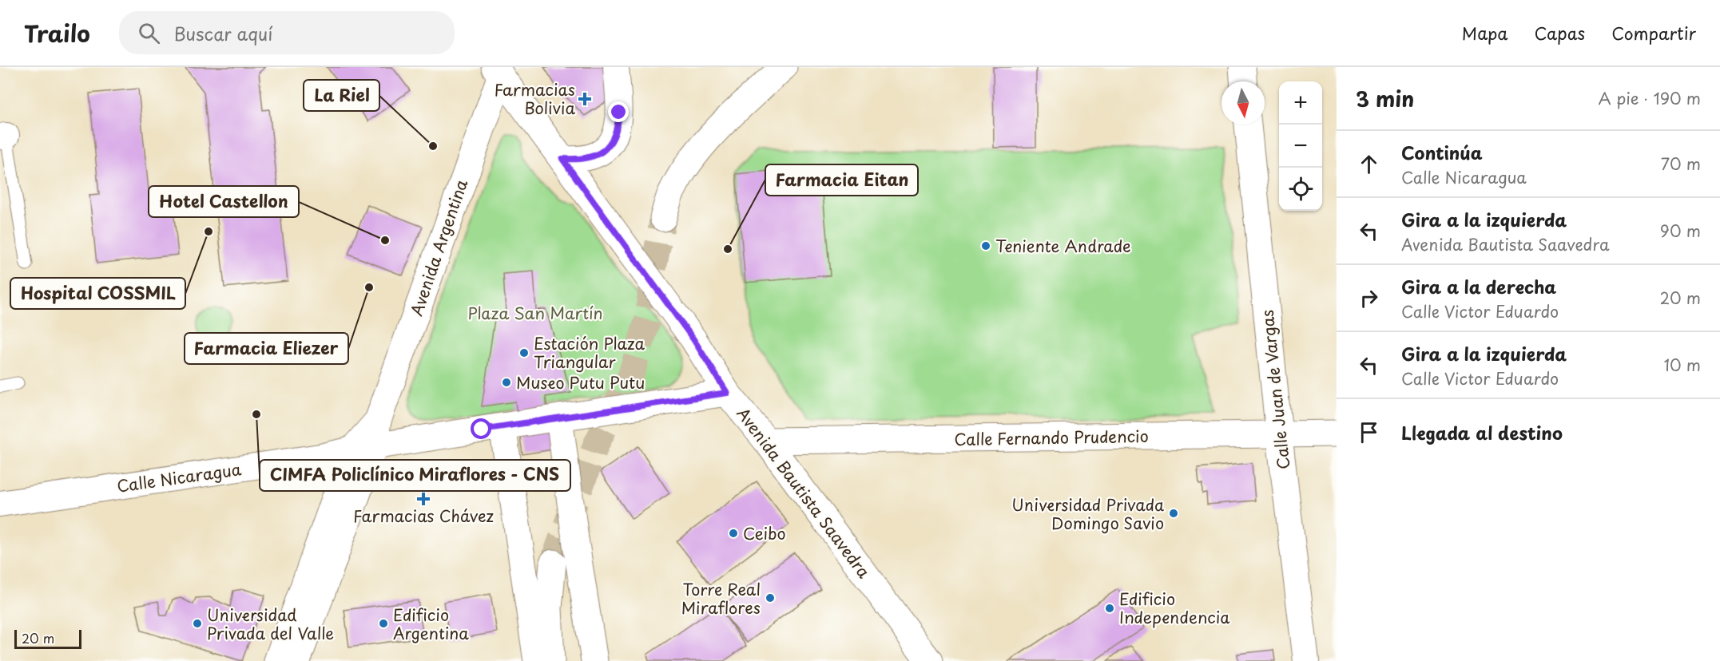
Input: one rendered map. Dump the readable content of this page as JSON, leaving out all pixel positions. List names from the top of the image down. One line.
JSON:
{"streets":{"main road":["Avenida Argentina","Calle Juan de Vargas","Calle Fernando Prudencio","Calle Nicaragua","Avenida Bautista Saavedra"]},"crossings":[["Avenida Argentina","Calle Nicaragua"],["Avenida Argentina","Avenida Bautista Saavedra"],["Calle Juan de Vargas","Calle Fernando Prudencio"],["Calle Fernando Prudencio","Avenida Bautista Saavedra"],["Calle Nicaragua","Avenida Bautista Saavedra"]],"parks":["Plaza San Martín"],"places":{"health":["Farmacias Bolivia","Farmacias Chávez"],"other":["La Riel","Hospital COSSMIL","Hotel Castellon","Teniente Andrade","Farmacia Eitan","Farmacia Eliezer","Estación Plaza Triangular","Museo Putu Putu","CIMFA Policlínico Miraflores - CNS","Universidad Privada Domingo Savio","Ceibo","Torre Real Miraflores","Edificio Independencia","Universidad Privada del Valle","Edificio Argentina"]},"scale_bar":"20 m","north":"bottom","page":{"header":"Trailo","search":"Buscar aquí","nav":["Mapa","Capas","Compartir"],"heading":["3 min","A pie · 190 m"],"map_buttons":["+","−"],"list":[["Continúa","Calle Nicaragua","70 m"],["Gira a la izquierda","Avenida Bautista Saavedra","90 m"],["Gira a la derecha","Calle Victor Eduardo","20 m"],["Gira a la izquierda","Calle Victor Eduardo","10 m"],"Llegada al destino"],"scale":"20 m"}}
